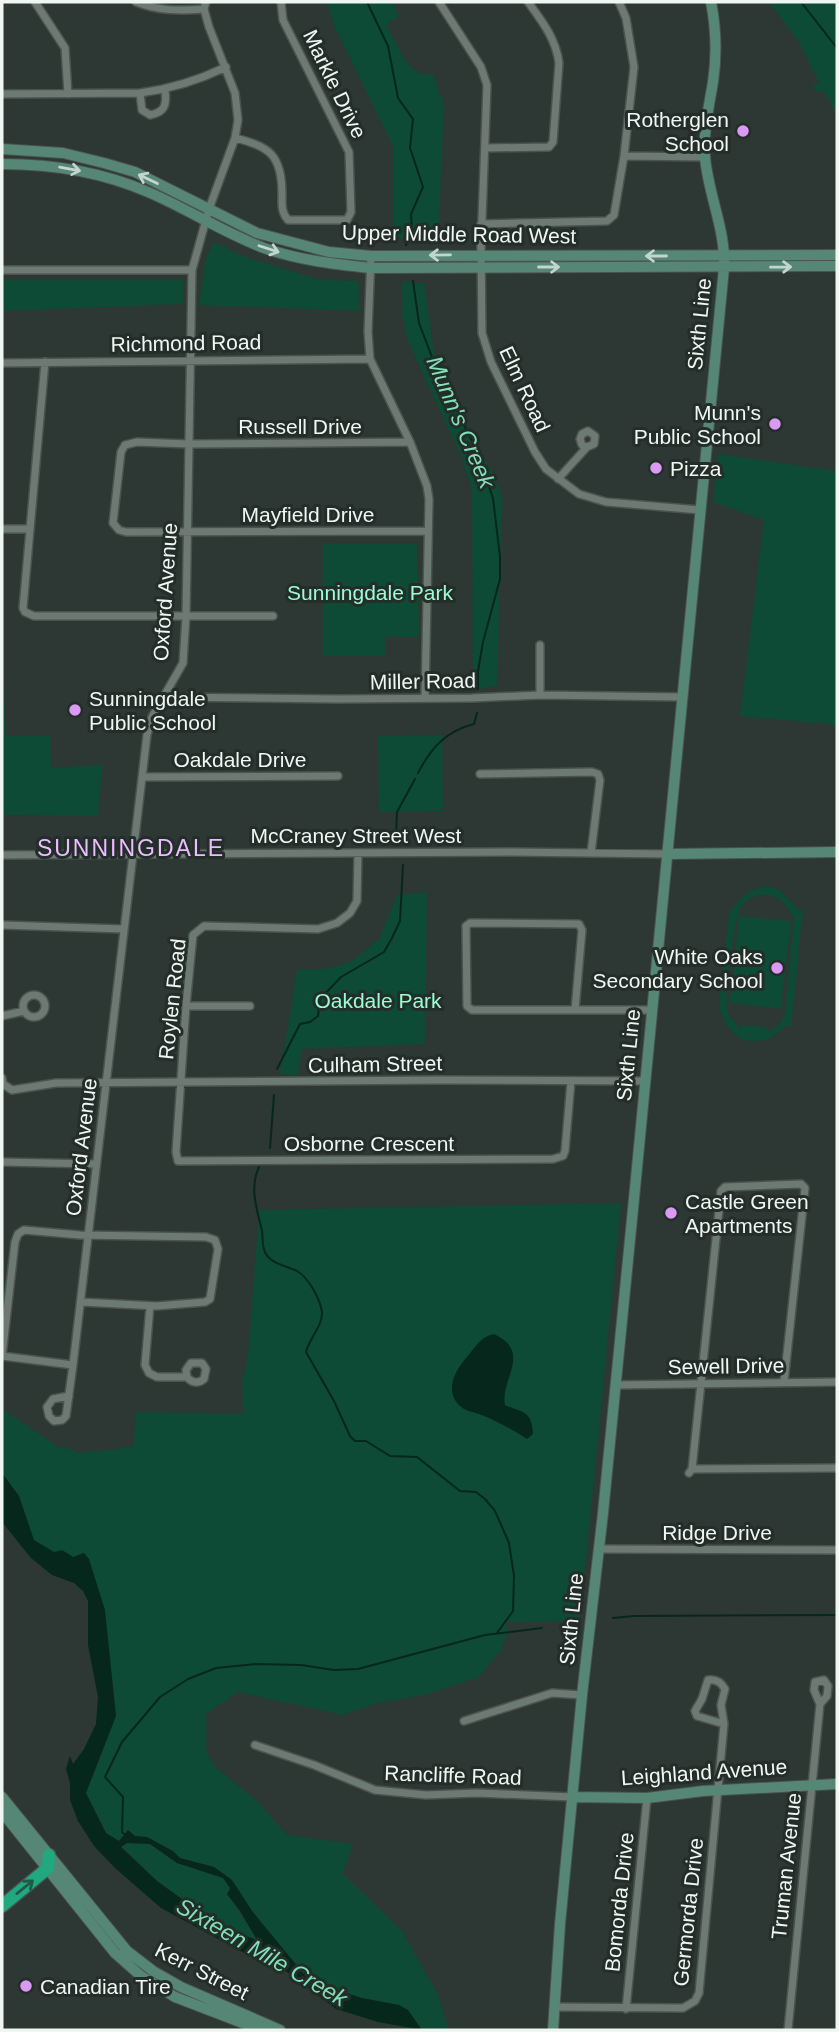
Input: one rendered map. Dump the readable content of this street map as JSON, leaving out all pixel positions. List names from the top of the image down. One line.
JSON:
{"streets":{"street":["Markle Drive","Upper Middle Road West","Sixth Line","Richmond Road","Elm Road","Russell Drive","Mayfield Drive","Oxford Avenue","Miller Road","Oakdale Drive","McCraney Street West","Roylen Road","Culham Street","Osborne Crescent","Sewell Drive","Ridge Drive","Leighland Avenue","Rancliffe Road","Truman Avenue","Bomorda Drive","Germorda Drive","Kerr Street"]},"crossings":[["Markle Drive","Oxford Avenue"],["Upper Middle Road West","Sixth Line"],["Upper Middle Road West","Elm Road"],["Upper Middle Road West","Oxford Avenue"],["Sixth Line","Elm Road"],["Sixth Line","Miller Road"],["Sixth Line","McCraney Street West"],["Sixth Line","Culham Street"],["Sixth Line","Sewell Drive"],["Sixth Line","Ridge Drive"],["Sixth Line","Leighland Avenue"],["Sixth Line","Rancliffe Road"],["Sixth Line","Germorda Drive"],["Richmond Road","Oxford Avenue"],["Russell Drive","Mayfield Drive"],["Russell Drive","Oxford Avenue"],["Mayfield Drive","Oxford Avenue"],["Oxford Avenue","Miller Road"],["Oxford Avenue","Oakdale Drive"],["Oxford Avenue","McCraney Street West"],["Oxford Avenue","Culham Street"],["McCraney Street West","Roylen Road"],["Roylen Road","Culham Street"],["Roylen Road","Osborne Crescent"],["Culham Street","Osborne Crescent"],["Leighland Avenue","Rancliffe Road"],["Leighland Avenue","Truman Avenue"],["Leighland Avenue","Bomorda Drive"],["Leighland Avenue","Germorda Drive"],["Bomorda Drive","Germorda Drive"]],"districts":["SUNNINGDALE"],"water":["Munn's Creek","Sixteen Mile Creek"],"parks":["Sunningdale Park","Oakdale Park"],"places":["Rotherglen School","Munn's Public School","Pizza","Sunningdale Public School","White Oaks Secondary School","Castle Green Apartments","Canadian Tire"]}
